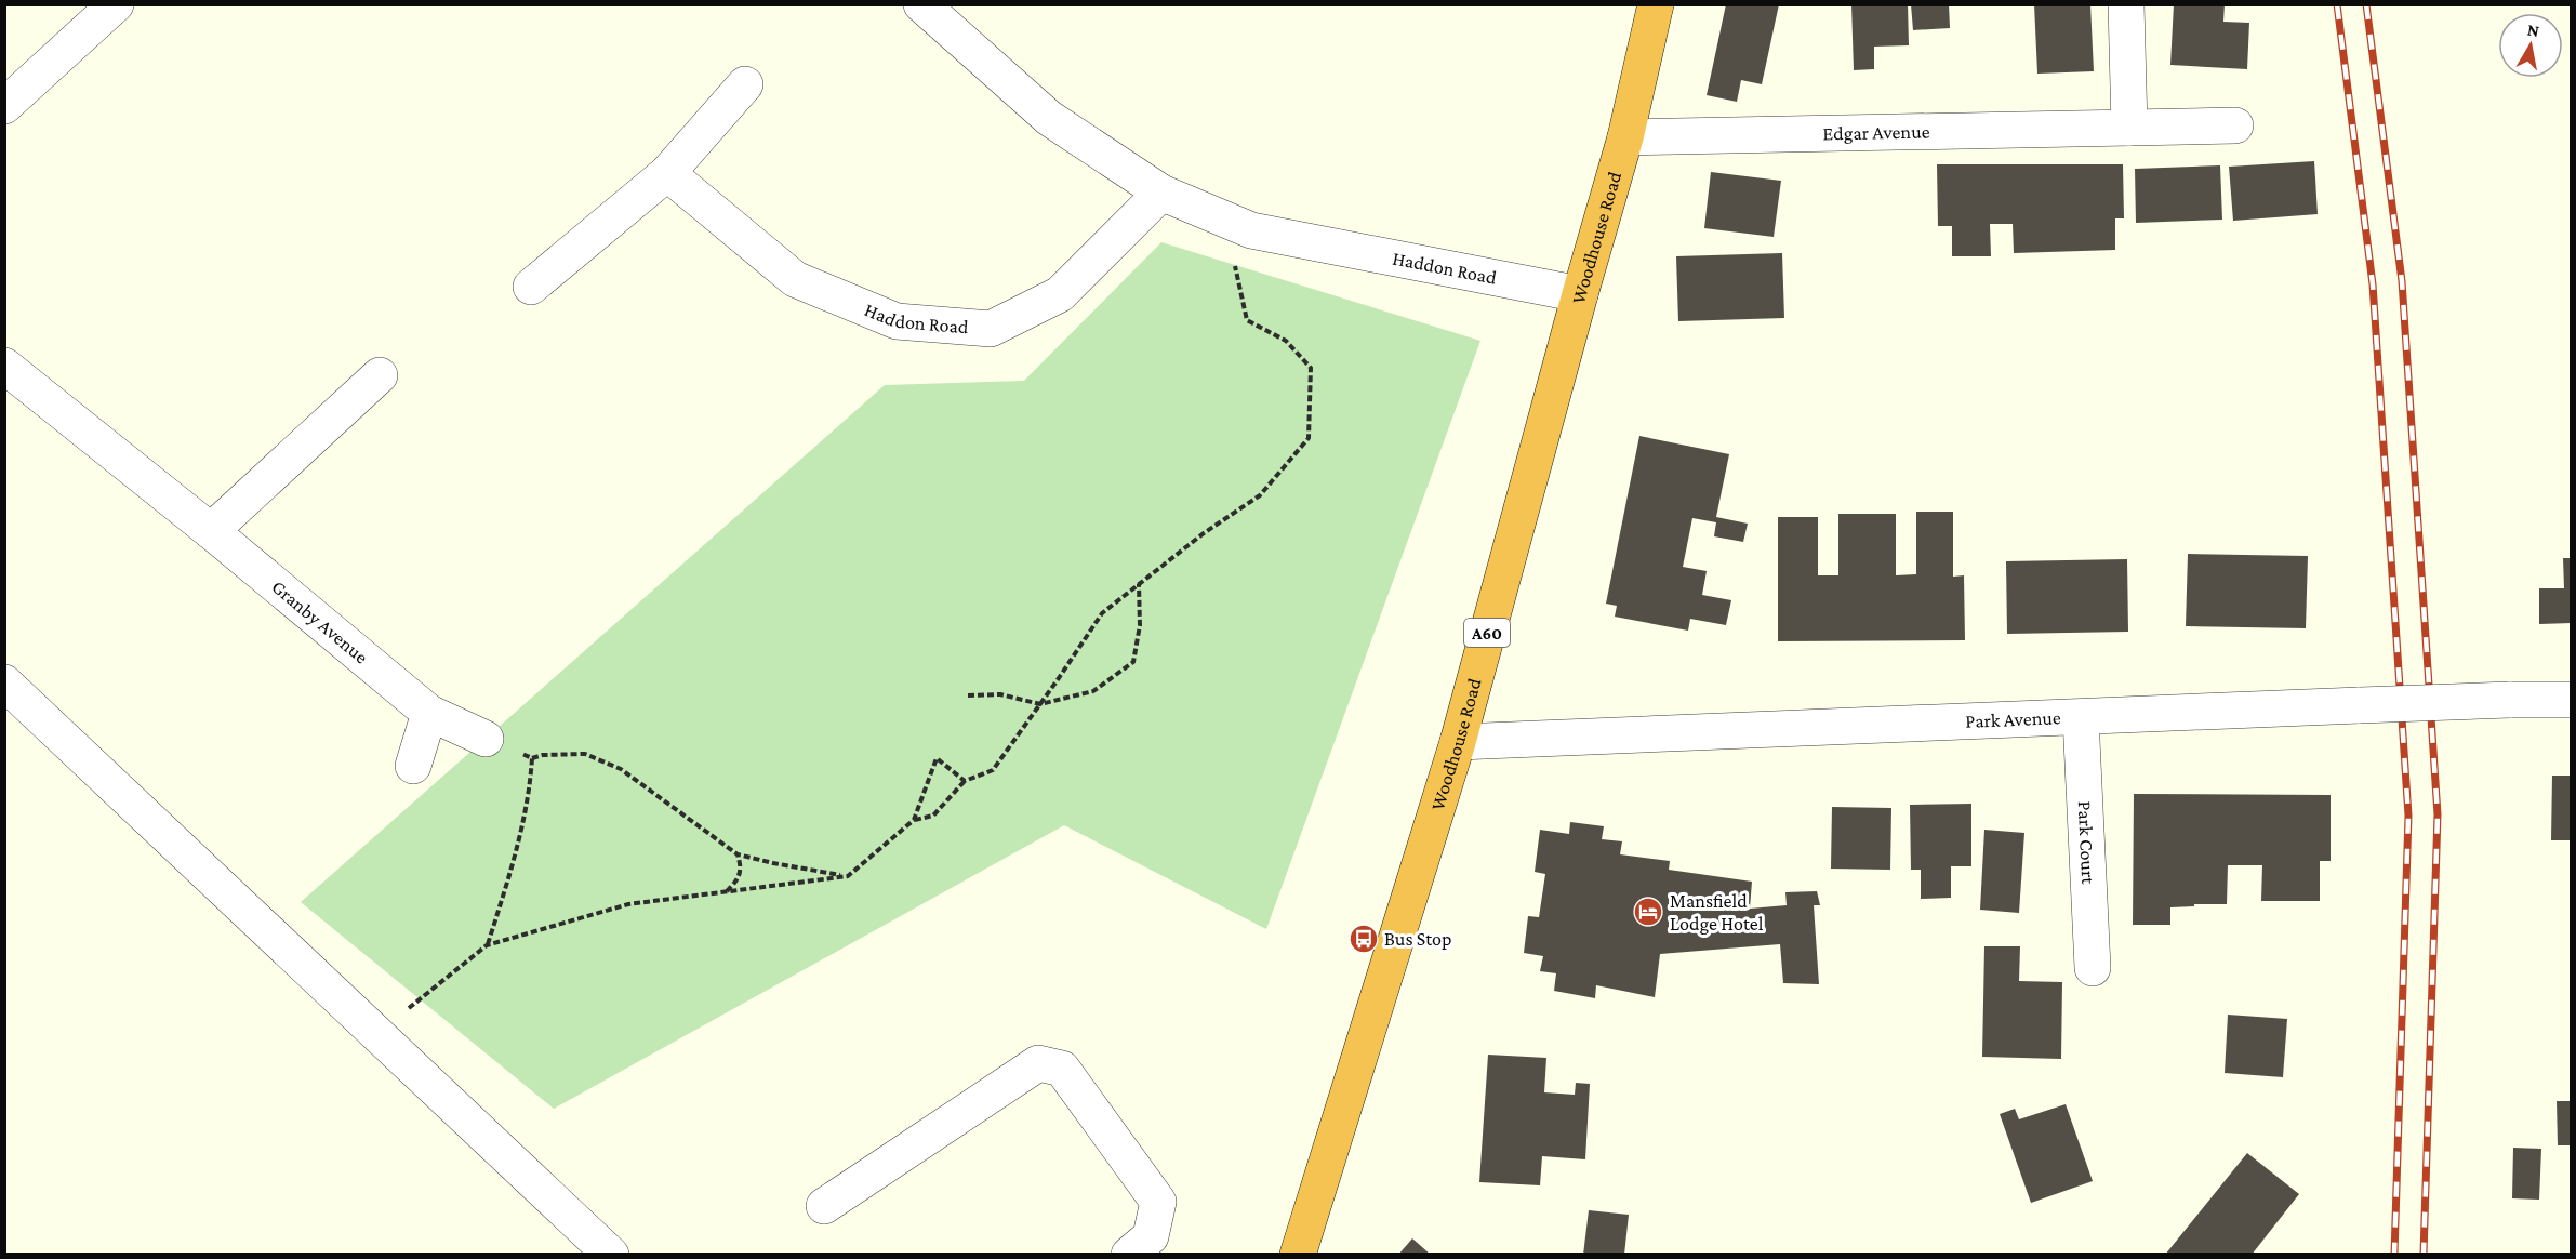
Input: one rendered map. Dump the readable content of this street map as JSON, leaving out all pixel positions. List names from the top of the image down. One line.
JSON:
{"streets":{"highway":["Woodhouse Road","A60"],"street":["Edgar Avenue","Haddon Road","Granby Avenue","Park Avenue","Park Court"]},"crossings":[["Edgar Avenue","Woodhouse Road"],["Woodhouse Road","Haddon Road"],["Woodhouse Road","Park Avenue"],["Park Avenue","Park Court"]],"places":{"hotel":["Mansfield Lodge Hotel"],"bus stop":["Bus Stop"]},"north":"top"}
